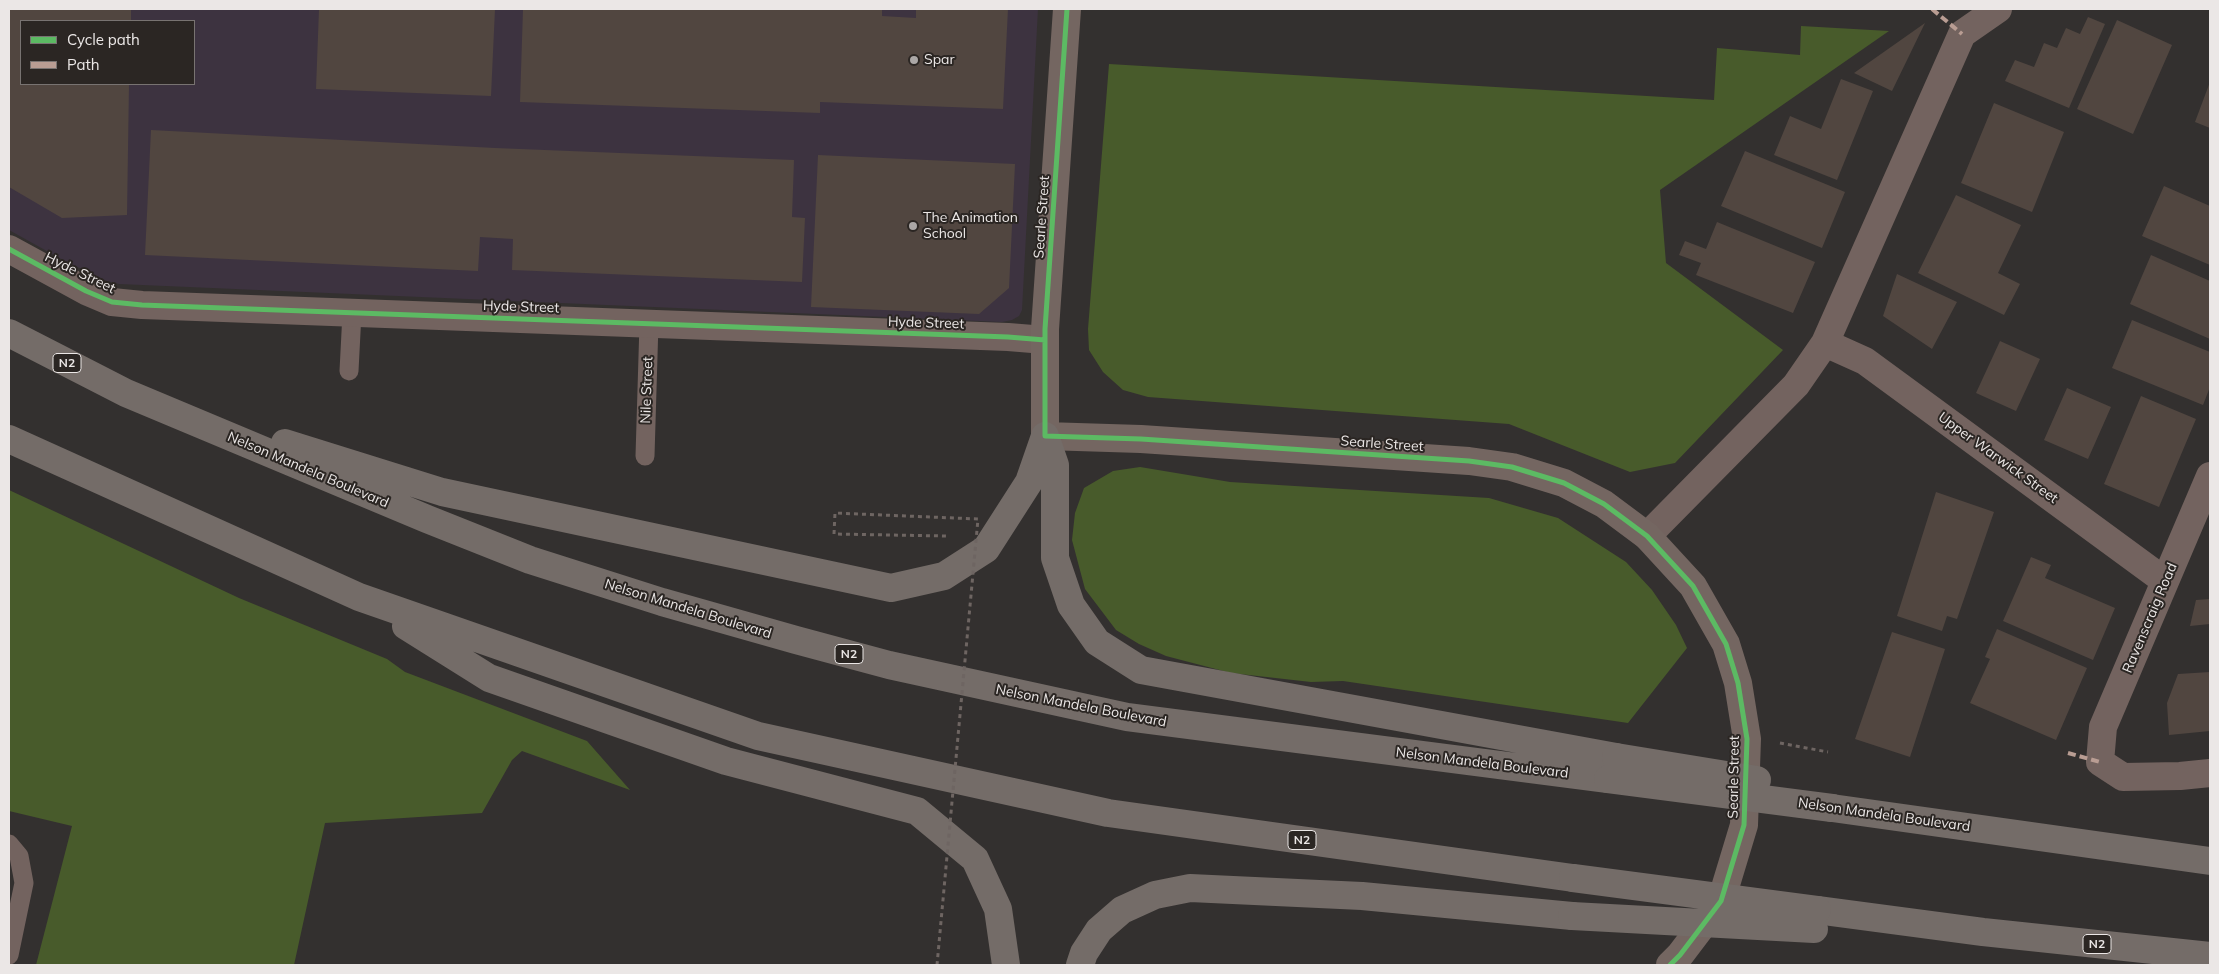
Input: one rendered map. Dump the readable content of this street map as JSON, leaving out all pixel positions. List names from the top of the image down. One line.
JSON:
{"streets":{"highway":["N2","Nelson Mandela Boulevard"],"street":["Searle Street","Hyde Street","Upper Warwick Street","Ravenscraig Road"],"lane":["Nile Street"]},"crossings":[["Searle Street","Hyde Street"],["Hyde Street","Nile Street"],["Upper Warwick Street","Ravenscraig Road"]],"places":["Spar","The Animation School"],"legend":["Cycle path","Path"]}
